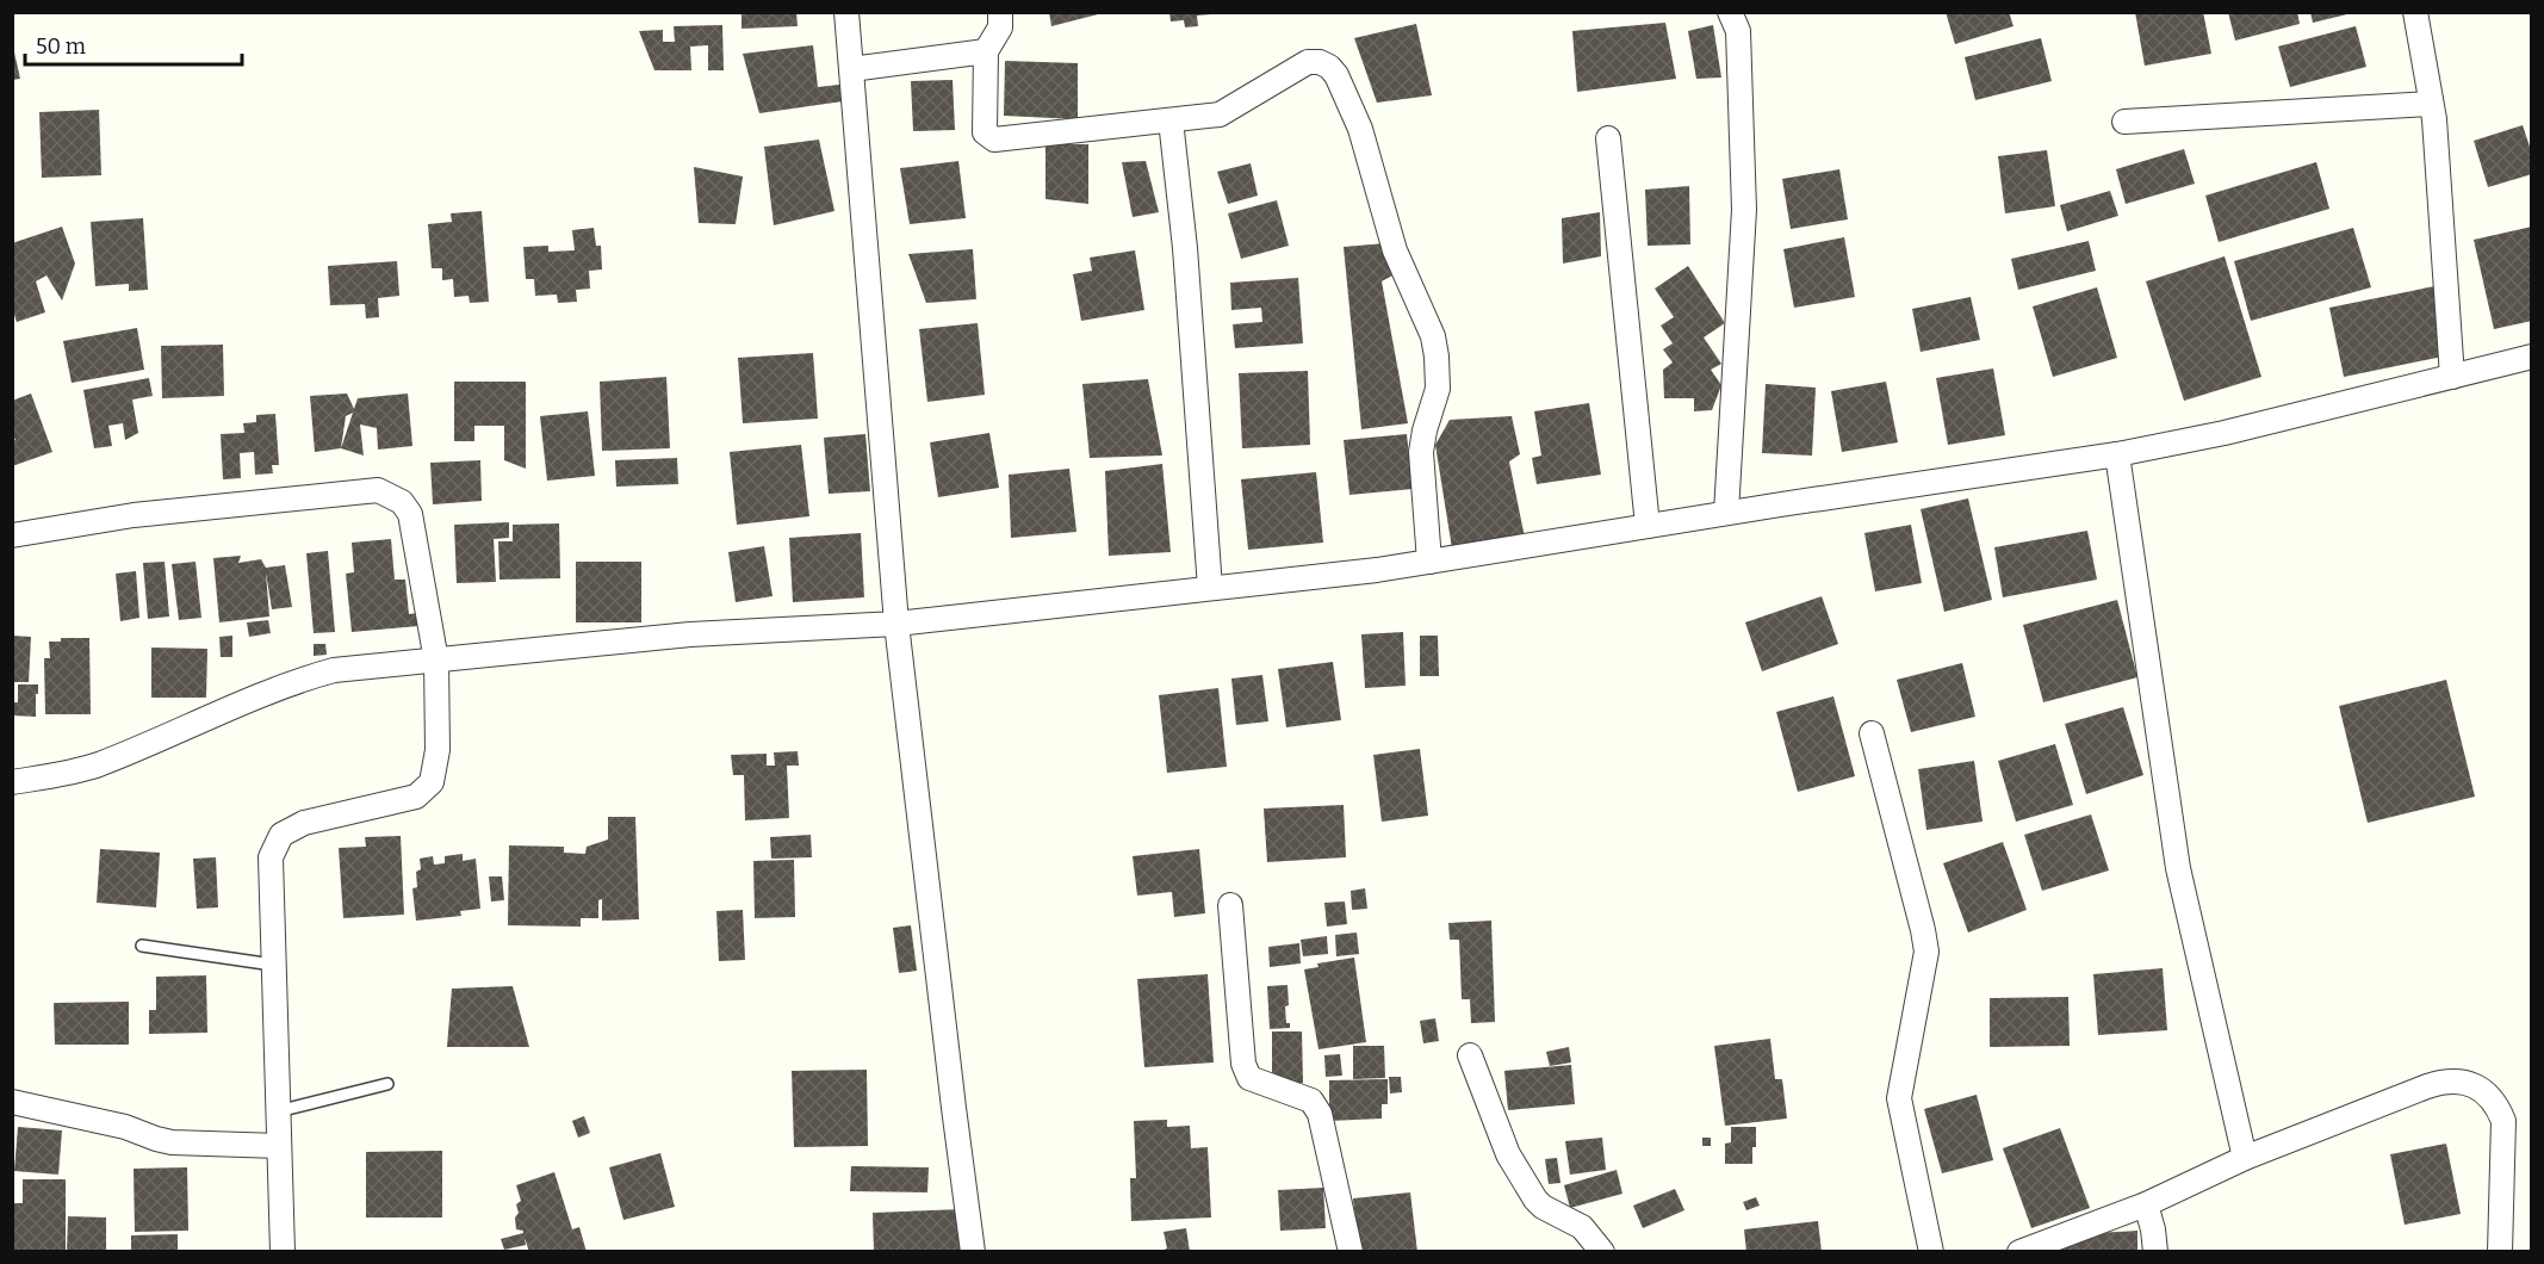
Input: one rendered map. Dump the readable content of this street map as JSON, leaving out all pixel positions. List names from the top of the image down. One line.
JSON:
{"scale_bar":"50 m"}
